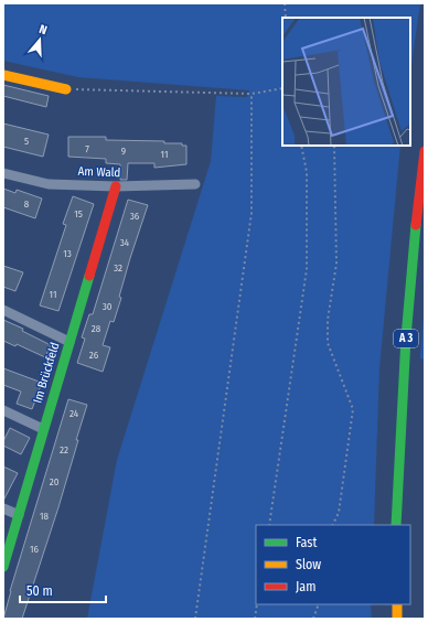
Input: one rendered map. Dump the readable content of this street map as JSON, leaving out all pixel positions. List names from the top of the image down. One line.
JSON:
{"streets":{"main road":["A 3","Im Brückfeld"],"street":["Am Wald"]},"crossings":[["Am Wald","Im Brückfeld"]],"house_numbers":["5","7","9","11","8","15","36","34","13","32","11","30","28","26","24","22","20","18","16"],"legend":["Fast","Slow","Jam"],"scale_bar":"50 m","north":"top"}
